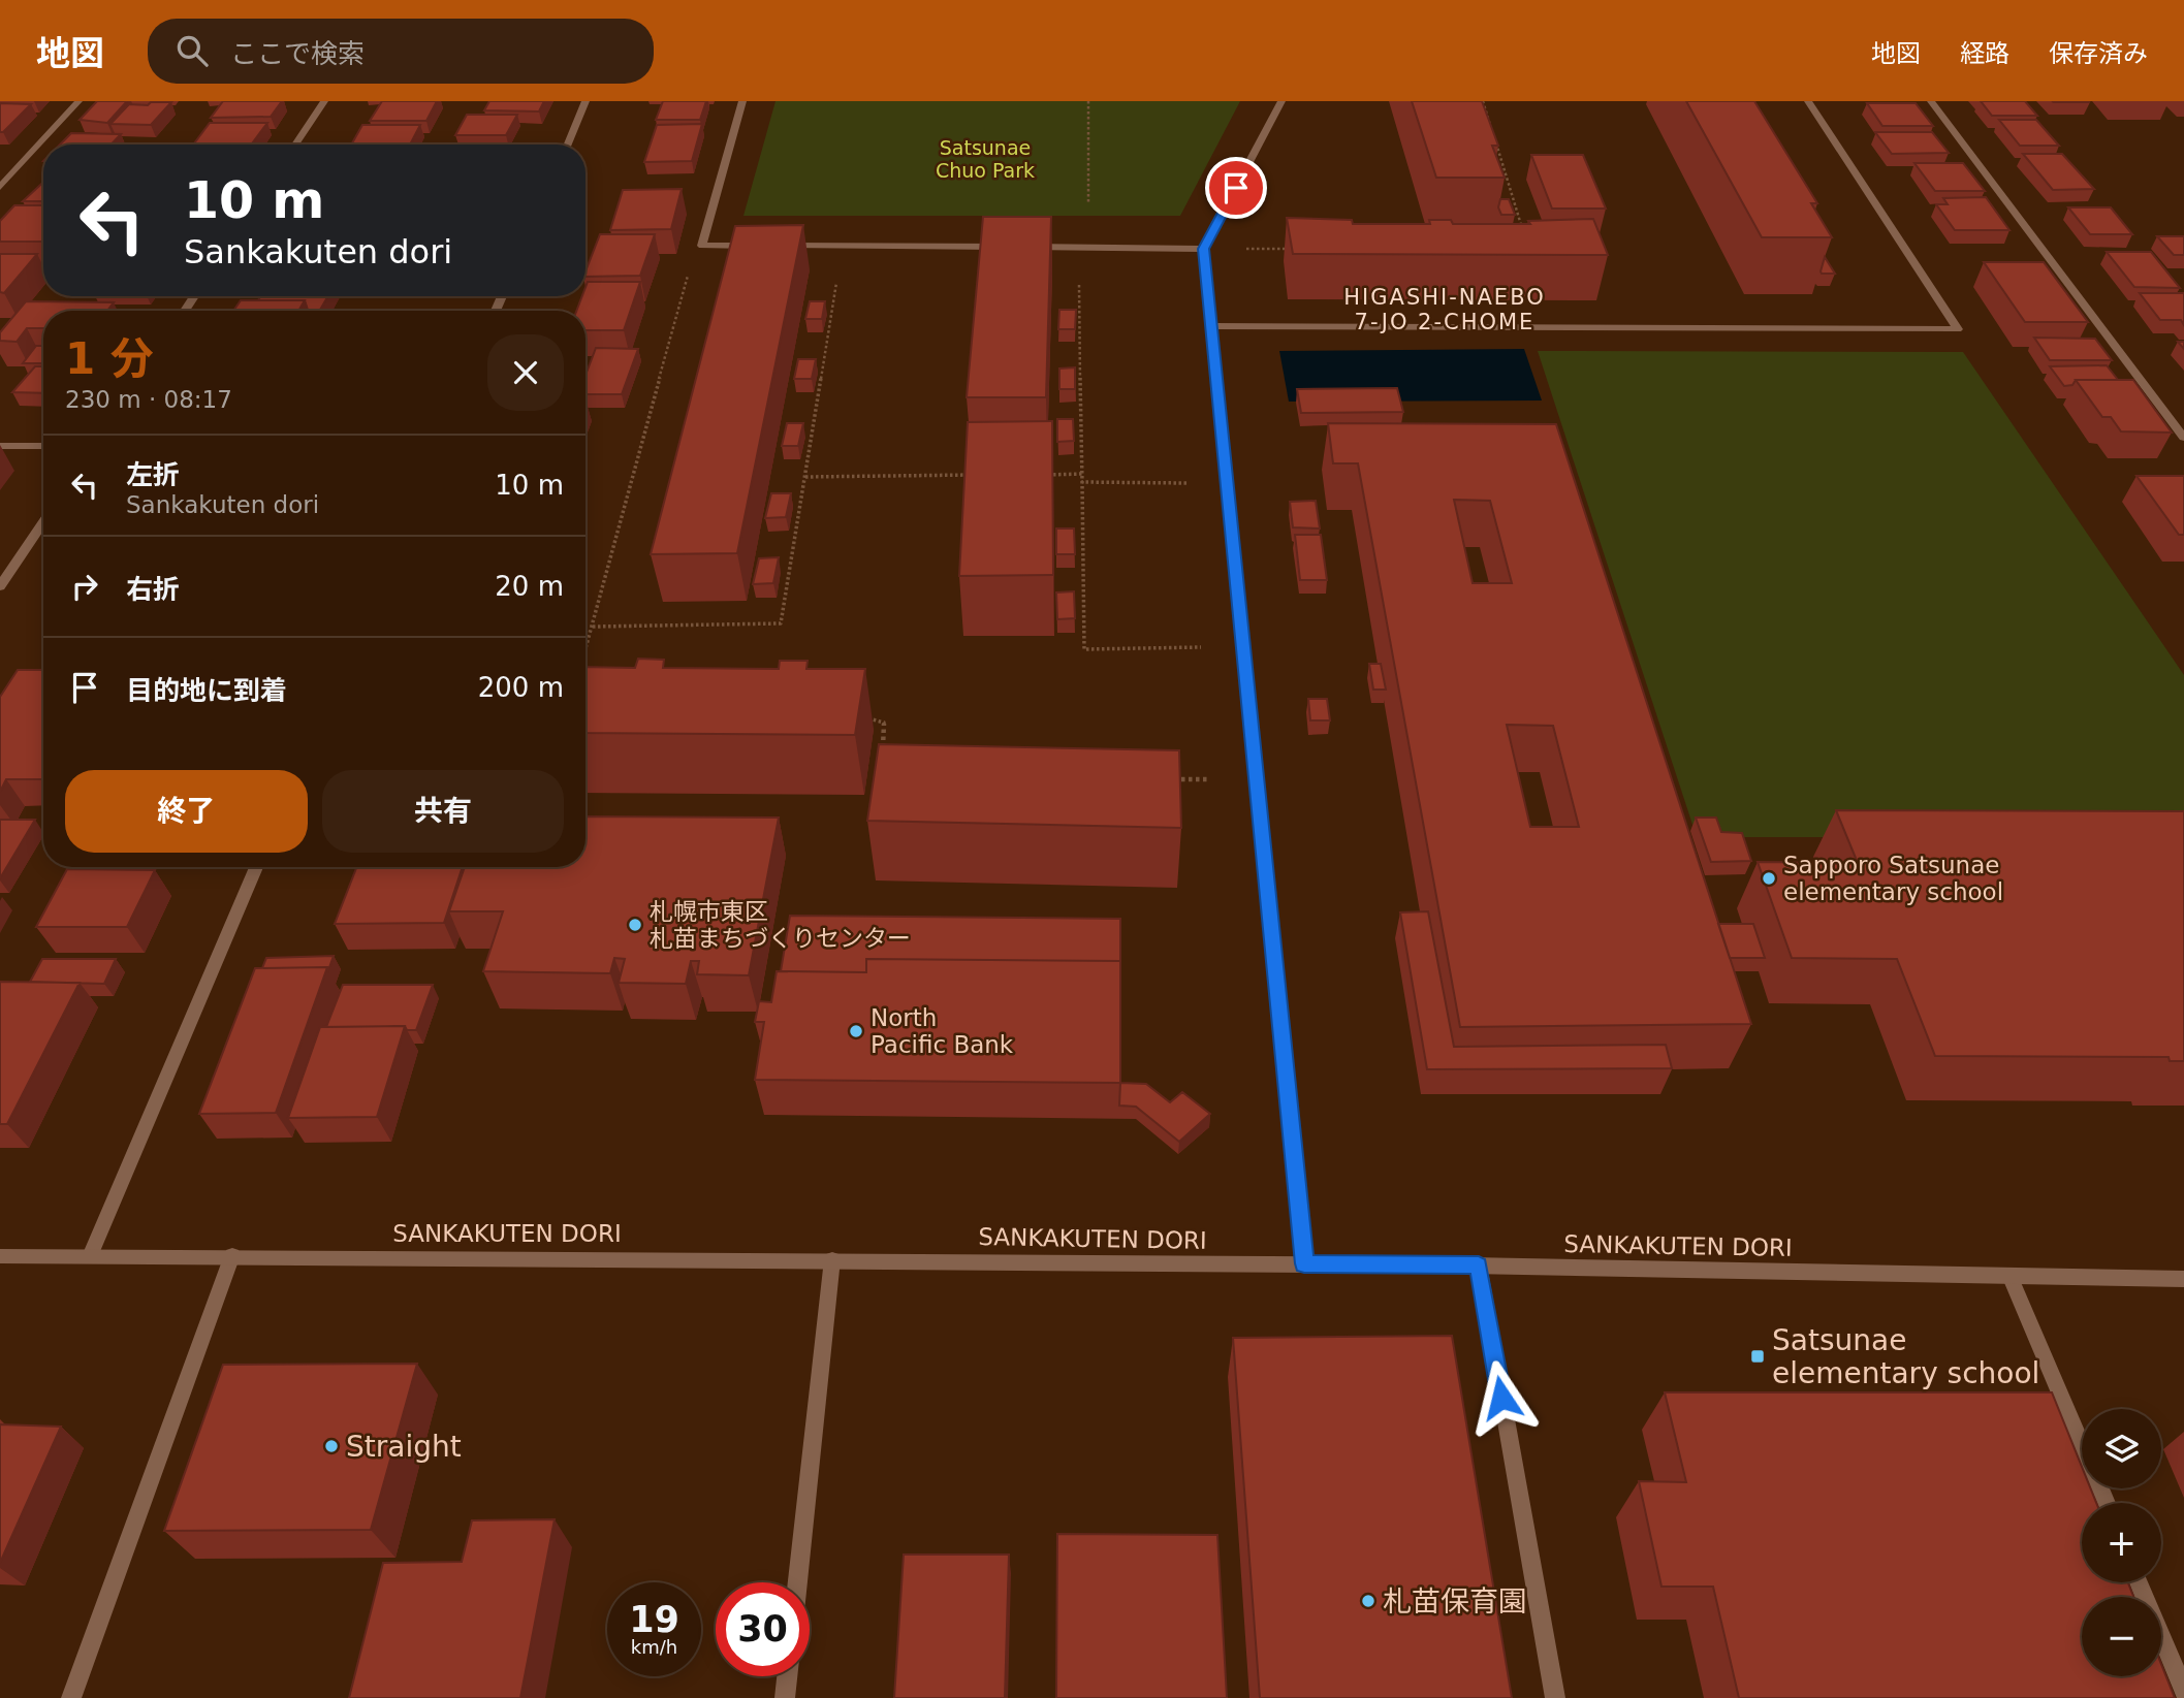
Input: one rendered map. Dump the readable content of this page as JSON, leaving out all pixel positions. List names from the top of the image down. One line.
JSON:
{"streets":{"street":["SANKAKUTEN DORI"]},"districts":["HIGASHI-NAEBO 7-JO 2-CHOME"],"parks":["Satsunae Chuo Park"],"places":{"other":["Sapporo Satsunae elementary school","札幌市東区 札苗まちづくりセンター","North Pacific Bank","Straight","札苗保育園"],"transit":["Satsunae elementary school"]},"page":{"header":"地図","search":"ここで検索","nav":["地図","経路","保存済み"],"turn":["10 m","Sankakuten dori"],"heading":["1 分","230 m · 08:17"],"list":[{"name":"左折","note":"Sankakuten dori","value":"10 m"},{"name":"右折","value":"20 m"},{"name":"目的地に到着","value":"200 m"}],"buttons":["終了","共有"],"map_buttons":["+","−"],"speed":"19 km/h","limit":"30"}}
